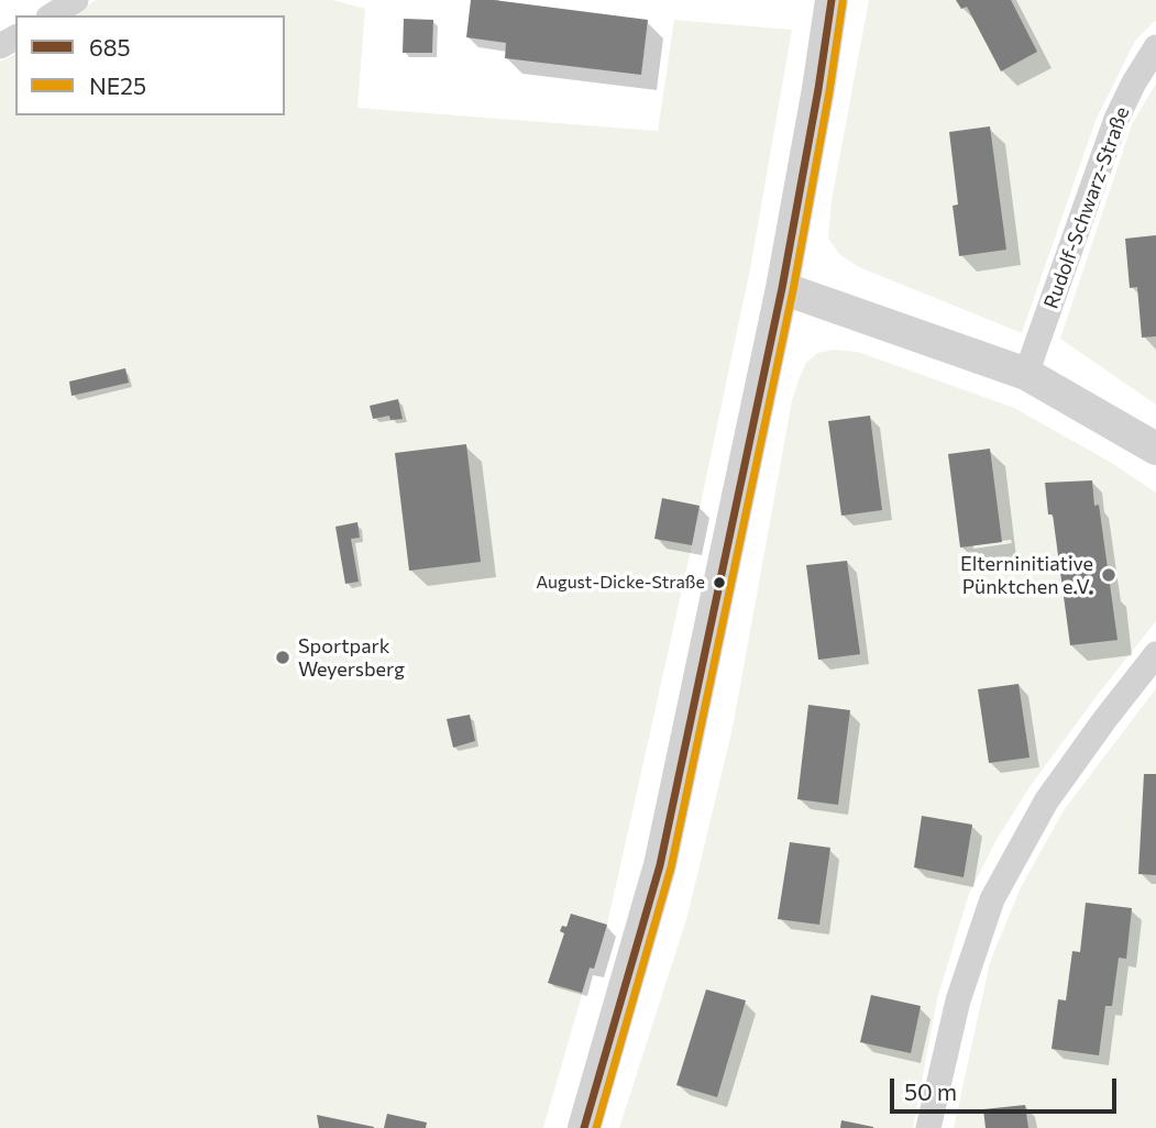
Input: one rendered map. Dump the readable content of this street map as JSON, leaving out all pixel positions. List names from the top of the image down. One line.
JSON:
{"streets":{"street":["Rudolf-Schwarz-Straße"]},"places":["Elterninitiative Pünktchen e.V.","August-Dicke-Straße","Sportpark Weyersberg"],"lines":["transit line 685","transit line NE25"],"legend":["685","NE25"],"scale_bar":"50 m"}
